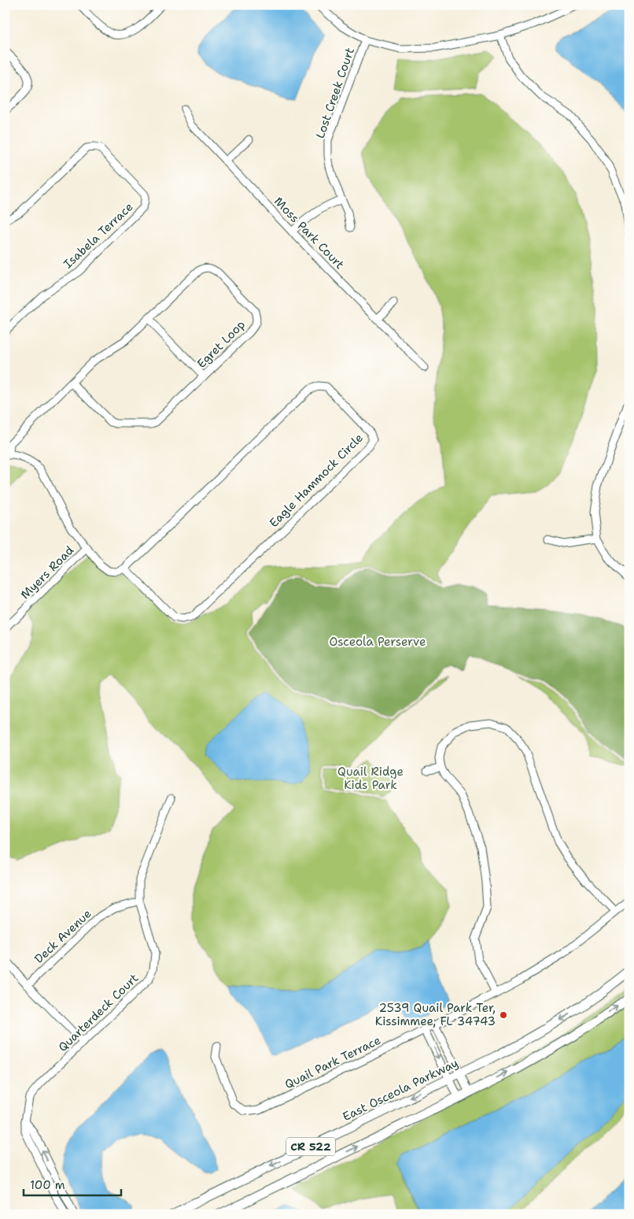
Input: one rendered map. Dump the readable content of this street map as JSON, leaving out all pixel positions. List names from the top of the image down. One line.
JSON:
{"streets":{"main road":["East Osceola Parkway","CR 522"],"street":["Lost Creek Court","Moss Park Court","Isabela Terrace","Egret Loop","Eagle Hammock Circle","Myers Road","Deck Avenue","Quarterdeck Court","Quail Park Terrace"]},"crossings":[["Deck Avenue","Quarterdeck Court"]],"parks":["Osceola Perserve","Quail Ridge Kids Park"],"places":["2539 Quail Park Ter, Kissimmee, FL 34743"],"scale_bar":"100 m"}
